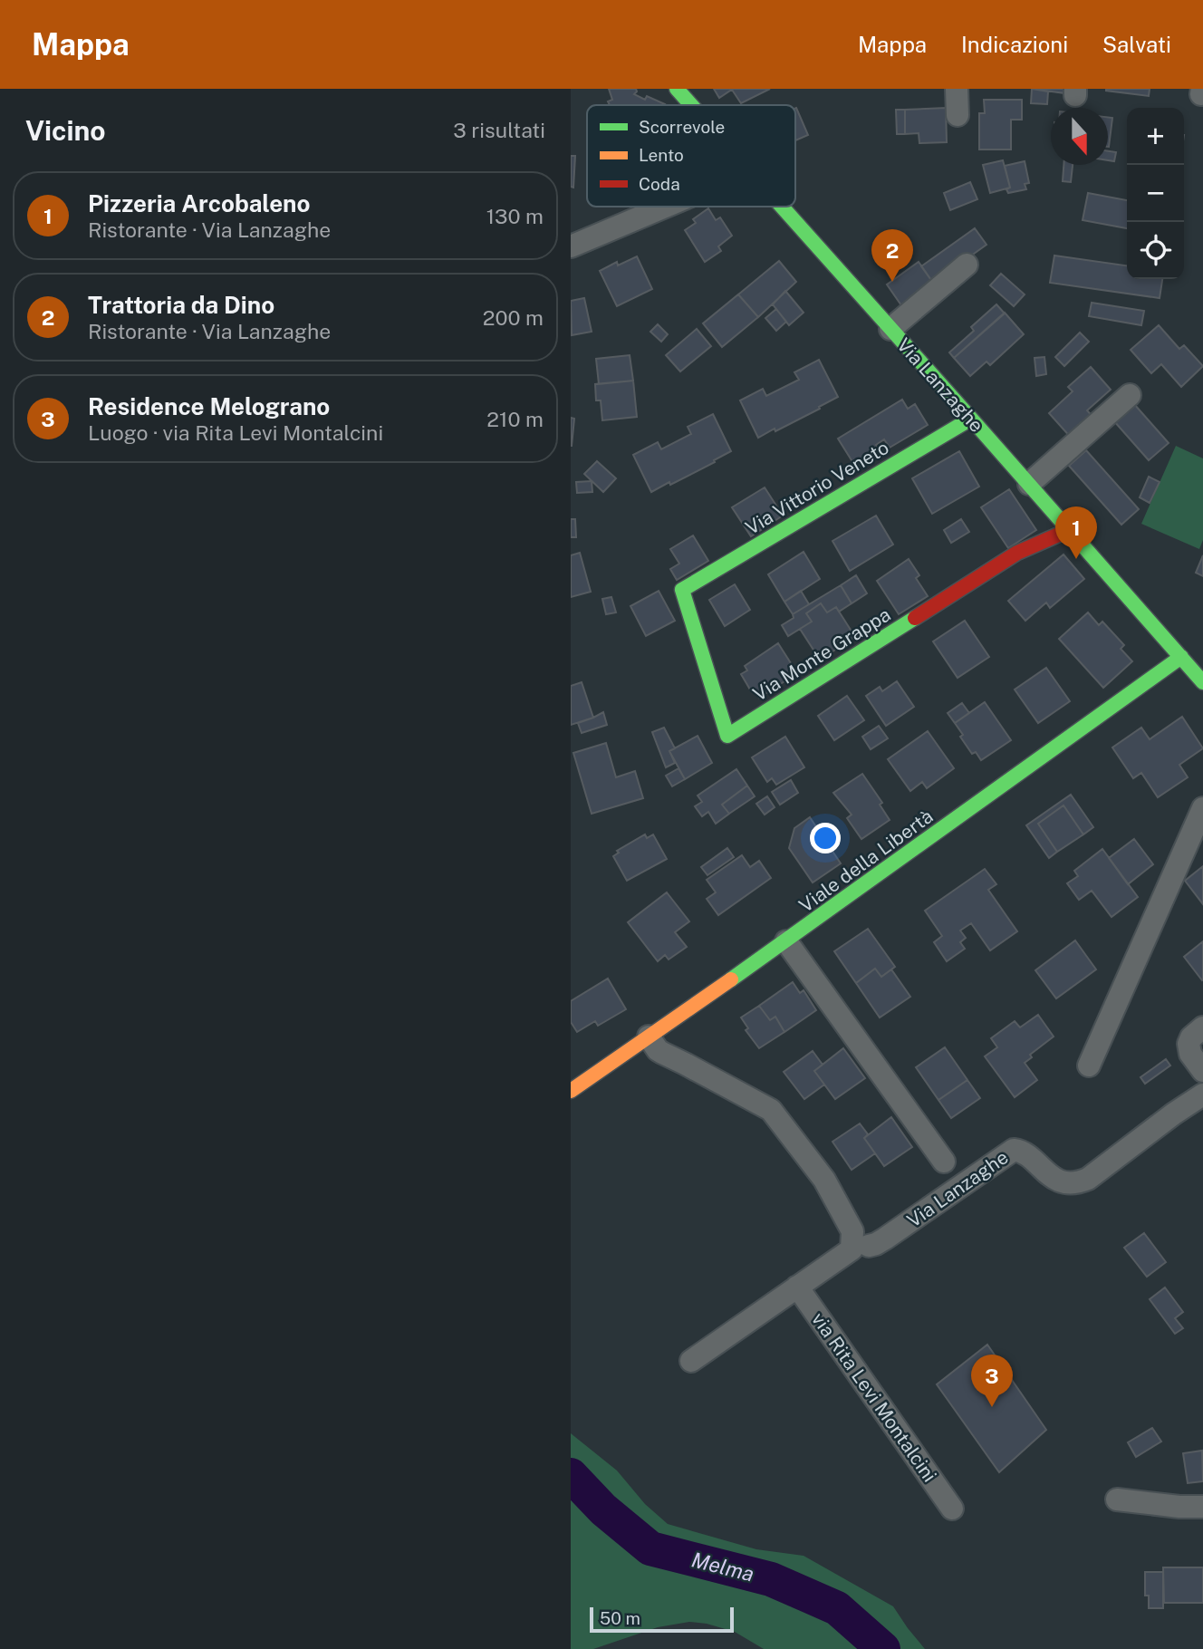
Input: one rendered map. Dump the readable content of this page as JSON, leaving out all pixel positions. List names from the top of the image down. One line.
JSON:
{"streets":{"street":["Via Lanzaghe","Via Vittorio Veneto","Via Monte Grappa","Viale della Libertà","via Rita Levi Montalcini"]},"crossings":[["Via Lanzaghe","Via Vittorio Veneto"],["Via Lanzaghe","Via Monte Grappa"],["Via Lanzaghe","Viale della Libertà"],["Via Vittorio Veneto","Via Monte Grappa"]],"water":["Melma"],"legend":["Scorrevole","Lento","Coda"],"scale_bar":"50 m","north":"bottom","page":{"header":"Mappa","nav":["Mappa","Indicazioni","Salvati"],"heading":["Vicino","3 risultati"],"map_buttons":["+","−"],"list":[{"mark":"1","name":"Pizzeria Arcobaleno","note":"Ristorante · Via Lanzaghe","value":"130 m"},{"mark":"2","name":"Trattoria da Dino","note":"Ristorante · Via Lanzaghe","value":"200 m"},{"mark":"3","name":"Residence Melograno","note":"Luogo · via Rita Levi Montalcini","value":"210 m"}],"pins":["2","1","3"],"scale":"50 m"}}
